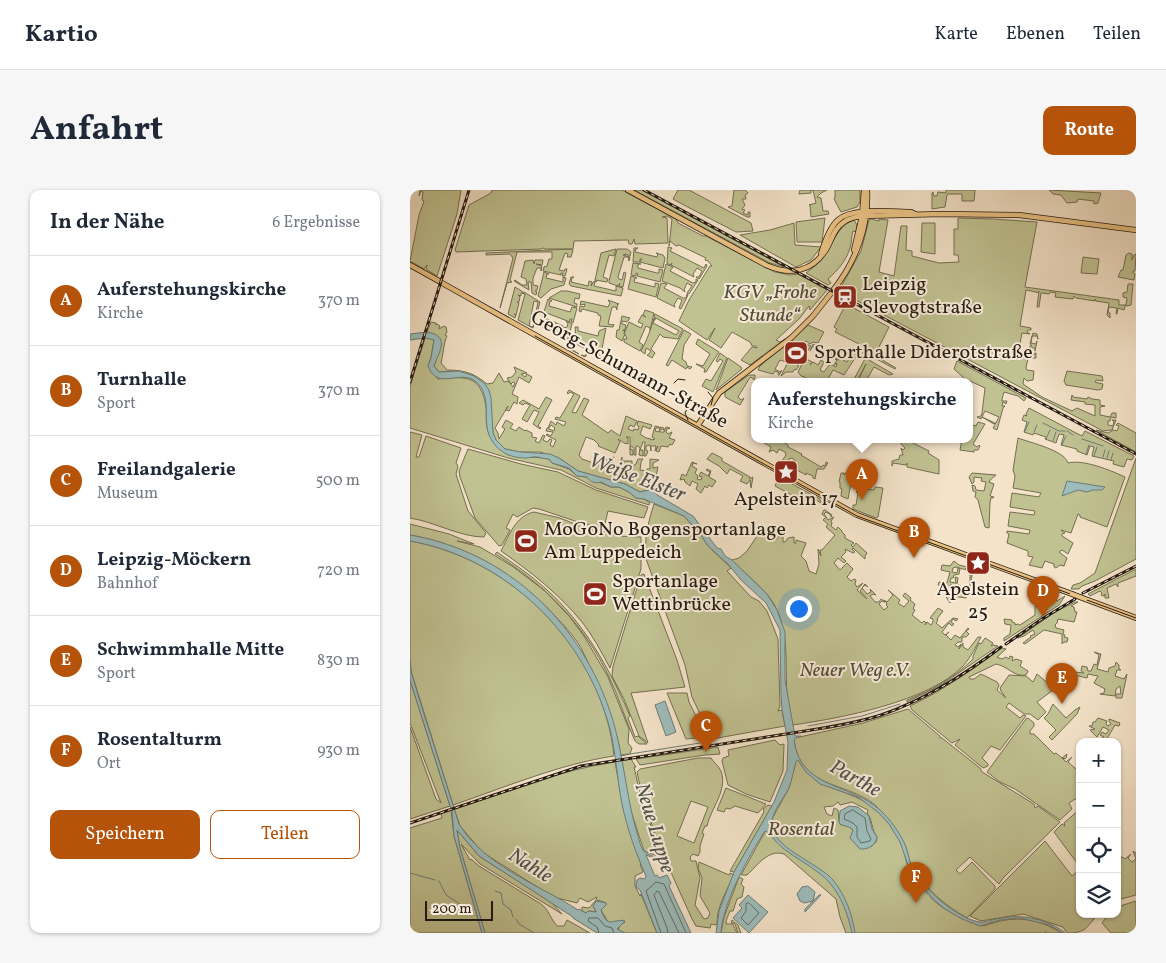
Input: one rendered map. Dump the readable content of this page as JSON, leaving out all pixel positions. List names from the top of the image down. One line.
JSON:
{"streets":{"main road":["Georg-Schumann-Straße"]},"water":["Weiße Elster","Parthe","Neue Luppe","Nahle"],"parks":["KGV „Frohe Stunde“","Neuer Weg e.V.","Rosental"],"places":{"station":["Leipzig Slevogtstraße"],"sports":["Sporthalle Diderotstraße","MoGoNo Bogensportanlage Am Luppedeich","Sportanlage Wettinbrücke"],"place":["Apelstein 17","Apelstein 25"]},"scale_bar":"200 m","page":{"header":"Kartio","nav":["Karte","Ebenen","Teilen"],"title":"Anfahrt","buttons":["Route",["Speichern","Teilen"]],"heading":["In der Nähe","6 Ergebnisse"],"list":[{"mark":"A","name":"Auferstehungskirche","note":"Kirche","value":"370 m"},{"mark":"B","name":"Turnhalle","note":"Sport","value":"370 m"},{"mark":"C","name":"Freilandgalerie","note":"Museum","value":"500 m"},{"mark":"D","name":"Leipzig-Möckern","note":"Bahnhof","value":"720 m"},{"mark":"E","name":"Schwimmhalle Mitte","note":"Sport","value":"830 m"},{"mark":"F","name":"Rosentalturm","note":"Ort","value":"930 m"}],"popup":["Auferstehungskirche","Kirche"],"pins":["A","B","D","E","C","F"],"map_buttons":["+","−"],"scale":"200 m"}}
